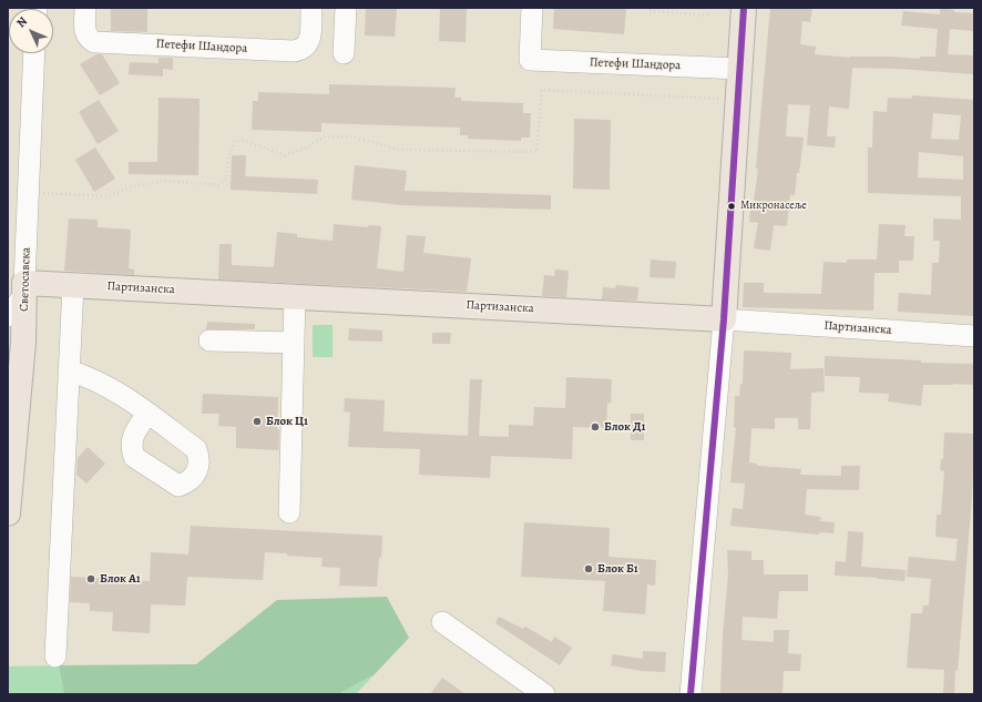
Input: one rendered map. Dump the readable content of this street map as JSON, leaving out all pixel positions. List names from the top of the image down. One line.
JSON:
{"streets":{"main road":["Светосавска","Партизанска"],"street":["Петефи Шандора"]},"crossings":[["Светосавска","Партизанска"]],"places":["Микронасеље","Блок Ц1","Блок Д1","Блок Б1","Блок А1"],"north":"top left"}
